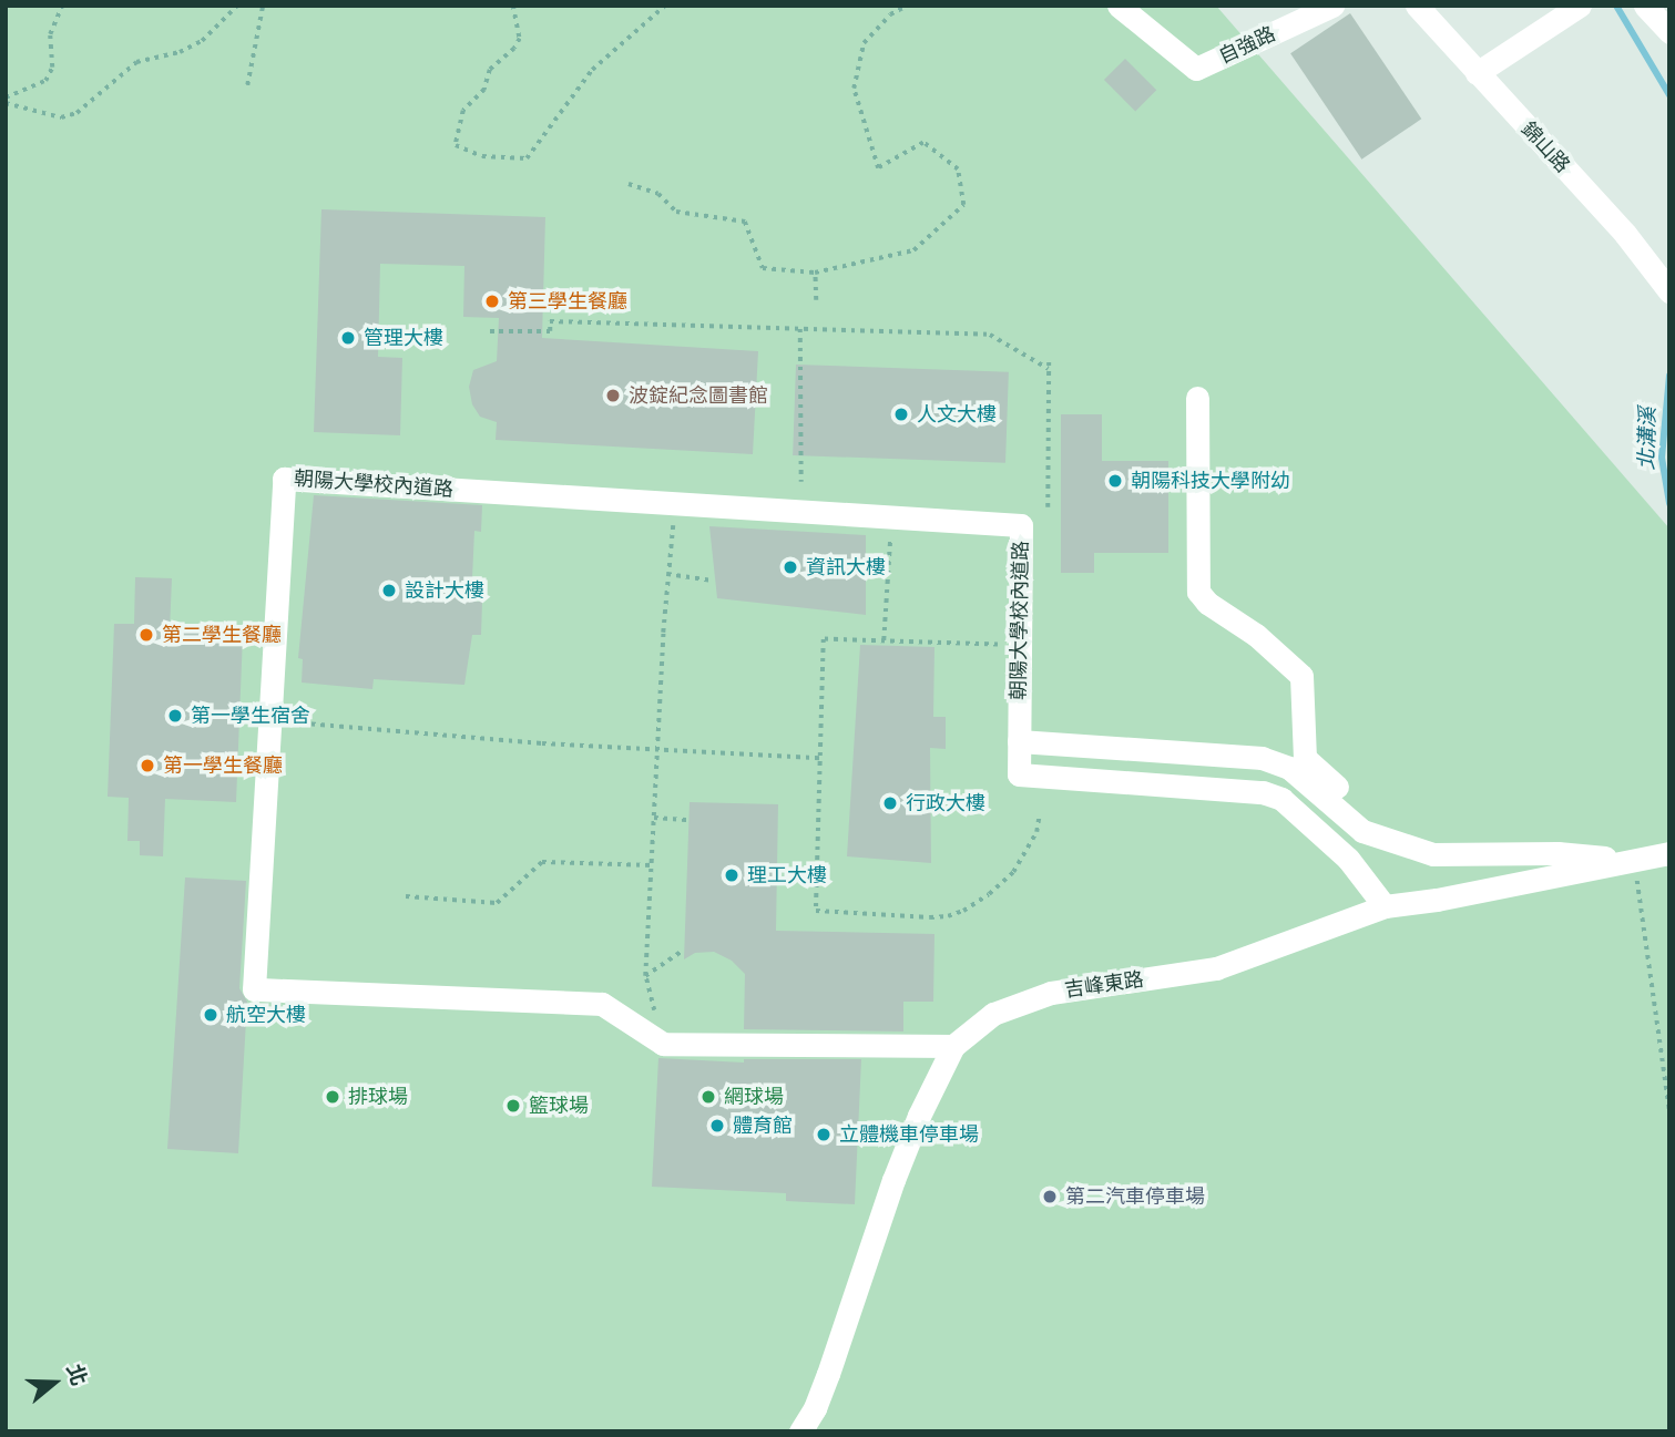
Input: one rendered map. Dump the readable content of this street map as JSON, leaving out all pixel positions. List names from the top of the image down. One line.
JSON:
{"streets":{"street":["自強路","錦山路","朝陽大學校內道路","吉峰東路"]},"crossings":[["朝陽大學校內道路","吉峰東路"]],"water":["北溝溪"],"places":["第三學生餐廳","管理大樓","波錠紀念圖書館","人文大樓","朝陽科技大學附幼","資訊大樓","設計大樓","第二學生餐廳","第一學生宿舍","第一學生餐廳","行政大樓","理工大樓","航空大樓","排球場","網球場","籃球場","體育館","立體機車停車場","第二汽車停車場"],"north":"right"}
